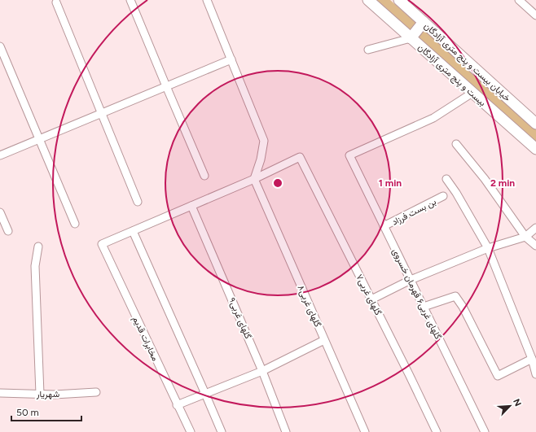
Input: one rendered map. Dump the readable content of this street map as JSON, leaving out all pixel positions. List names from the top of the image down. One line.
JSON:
{"streets":{"main road":["خیابان بیست و پنج متری آزادگان","بیست و پنج متری آزادگان"],"street":["بن بست فرزاد","گلهای غربی۶ قهرمان خسروی","گلهای غربی۷","گلهای غربی۸","گلهای غربی۹","مخابرات قدیم","شهریار"]},"crossings":[["بیست و پنج متری آزادگان","گلهای غربی۶ قهرمان خسروی"],["بن بست فرزاد","گلهای غربی۶ قهرمان خسروی"],["گلهای غربی۷","گلهای غربی۸"]],"scale_bar":"50 m","north":"top right","rings":["1 min","2 min"]}
